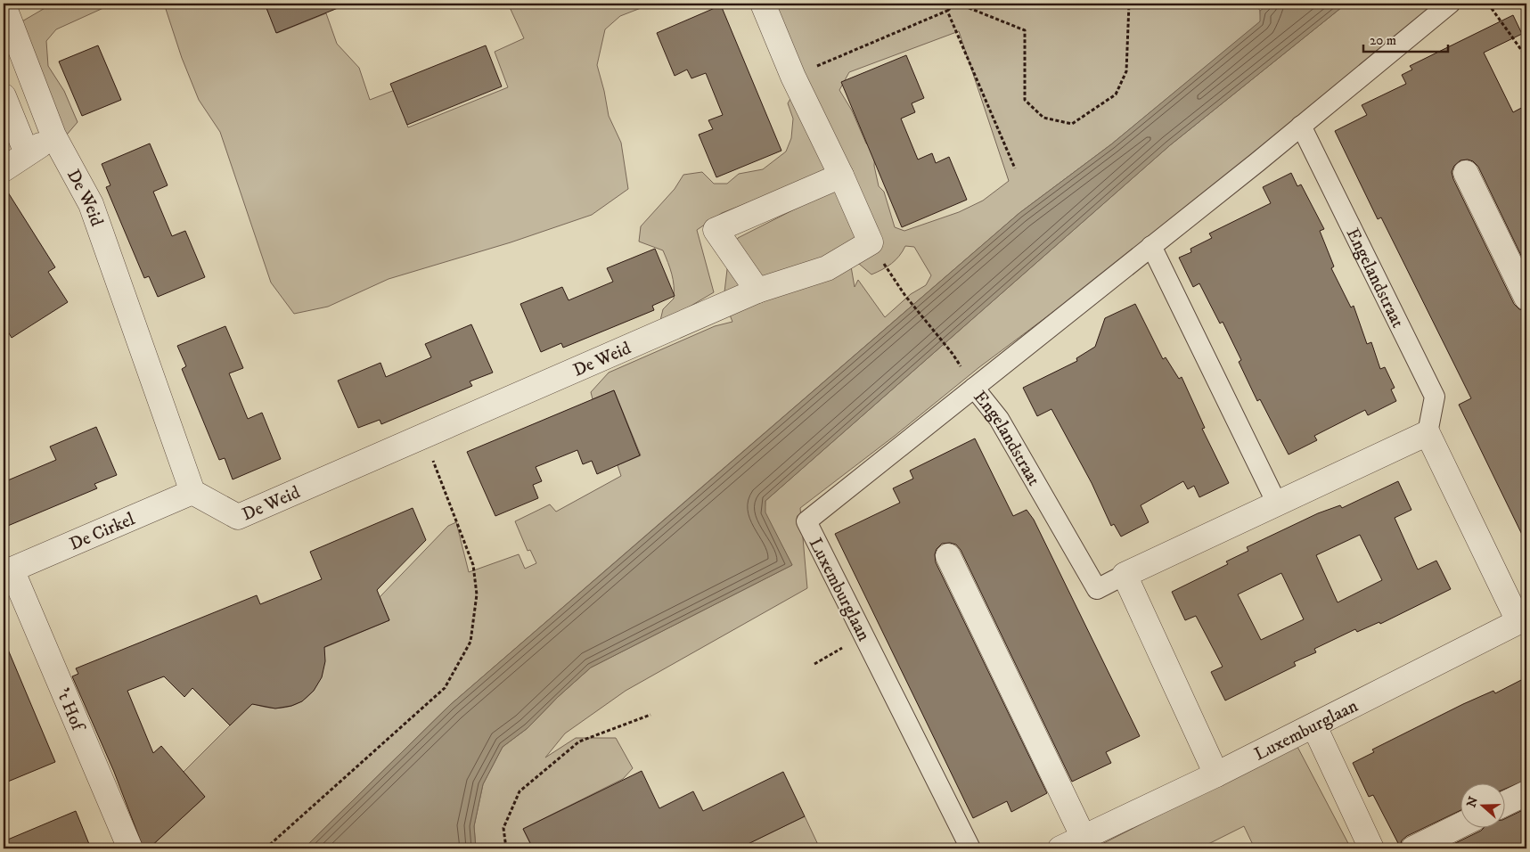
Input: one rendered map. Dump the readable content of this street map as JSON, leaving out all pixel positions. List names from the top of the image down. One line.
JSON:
{"streets":{"street":["De Weid","Engelandstraat","De Cirkel","Luxemburglaan","'t Hof"]},"crossings":[["De Weid","De Cirkel"],["Engelandstraat","Luxemburglaan"],["De Cirkel","'t Hof"]],"scale_bar":"20 m","north":"left"}
